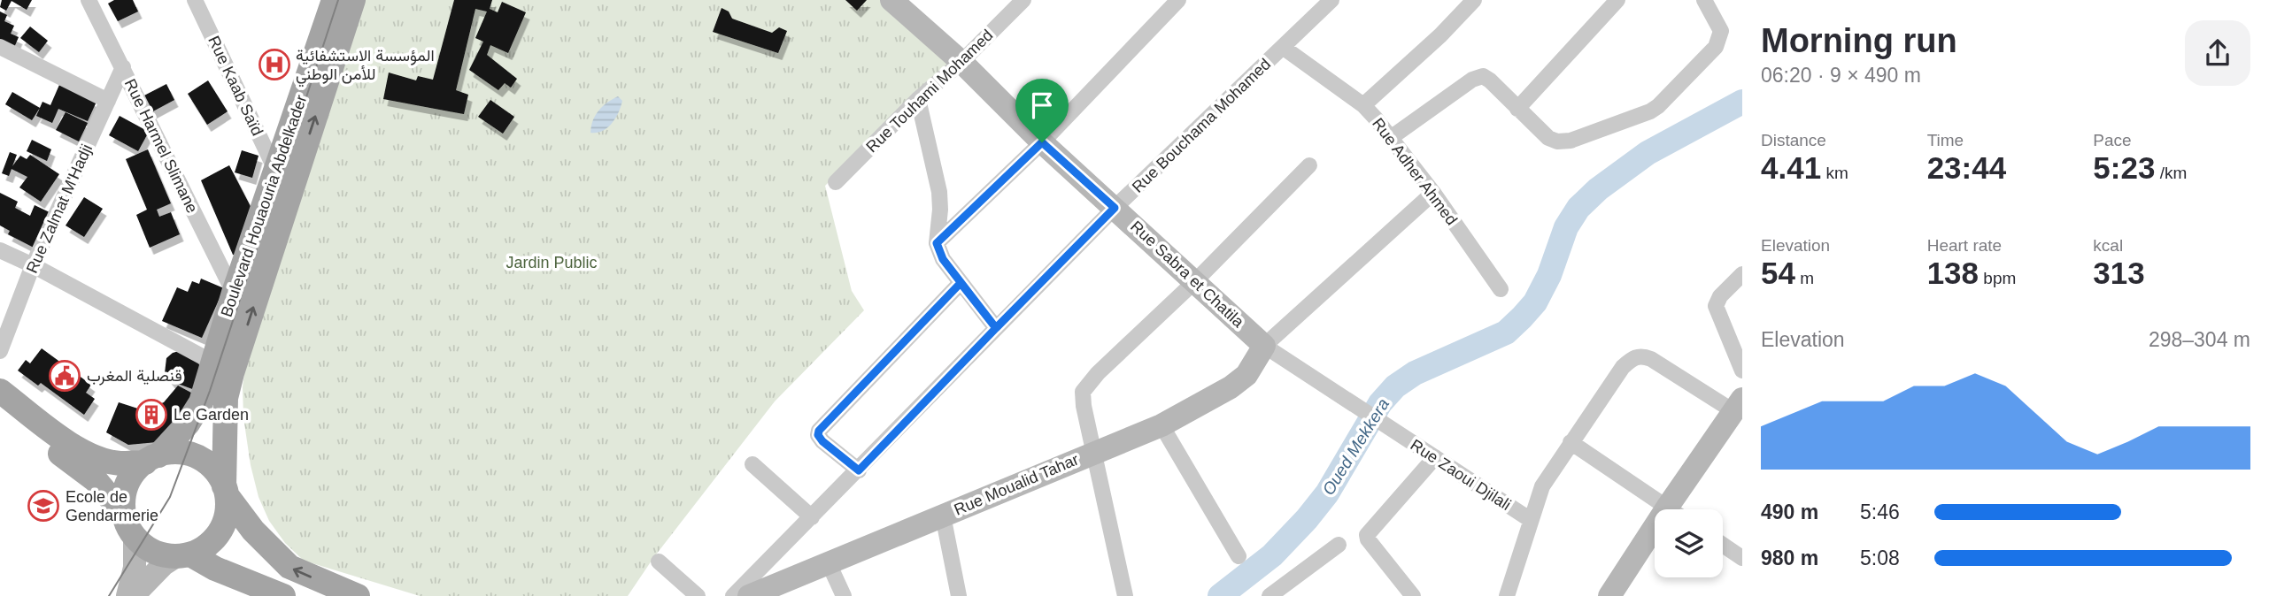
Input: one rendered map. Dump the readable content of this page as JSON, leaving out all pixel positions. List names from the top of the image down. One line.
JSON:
{"streets":{"main road":["Boulevard Houaouria Abdelkader"],"street":["Rue Kaab Saïd","Rue Touhami Mohamed","Rue Bouchama Mohamed","Rue Harmel Slimane","Rue Adher Ahmed","Rue Zalmat M'Hadji","Rue Sabra et Chatila","Rue Zaoui Djilali","Rue Moualid Tahar"]},"crossings":[["Rue Kaab Saïd","Boulevard Houaouria Abdelkader"],["Rue Touhami Mohamed","Rue Sabra et Chatila"],["Rue Bouchama Mohamed","Rue Adher Ahmed"],["Rue Bouchama Mohamed","Rue Sabra et Chatila"],["Rue Harmel Slimane","Boulevard Houaouria Abdelkader"],["Rue Harmel Slimane","Rue Zalmat M'Hadji"],["Rue Sabra et Chatila","Rue Zaoui Djilali"],["Rue Sabra et Chatila","Rue Moualid Tahar"],["Rue Zaoui Djilali","Rue Moualid Tahar"]],"water":["Oued Mekkera"],"parks":["Jardin Public"],"places":{"hospital":["المؤسسة الاستشفائية للأمن الوطني"],"public building":["قنصلية المغرب"],"building":["Le Garden"],"school or university":["Ecole de Gendarmerie"]},"page":{"heading":["Morning run","06:20 · 9 × 490 m"],"stats":[["Distance","4.41 km"],["Time","23:44"],["Pace","5:23 /km"],["Elevation","54 m"],["Heart rate","138 bpm"],["kcal","313"]],"chart":["Elevation","298–304 m"],"list":[{"name":"490 m","note":"5:46"},{"name":"980 m","note":"5:08"}]}}
